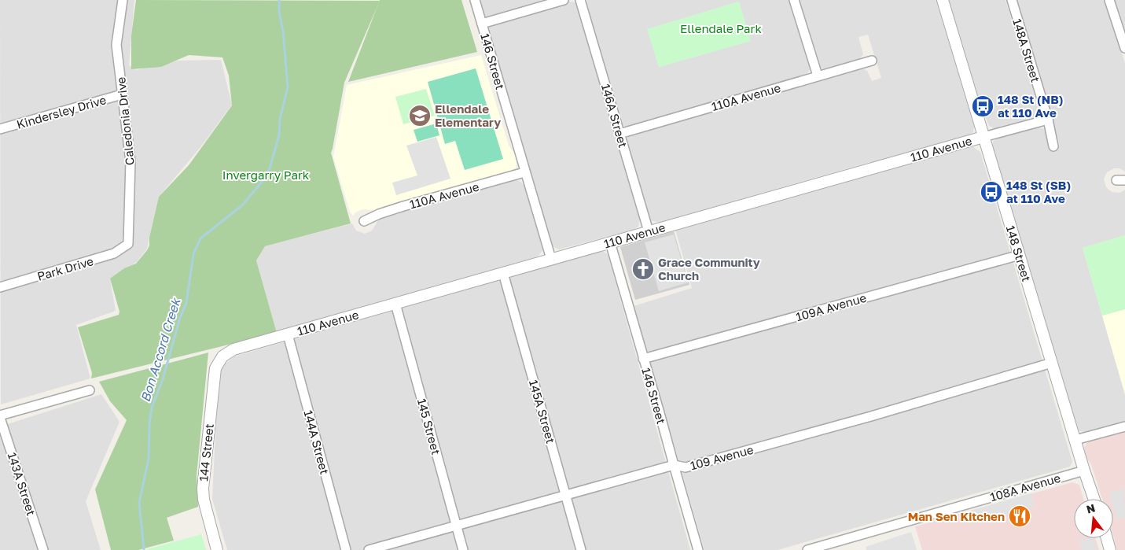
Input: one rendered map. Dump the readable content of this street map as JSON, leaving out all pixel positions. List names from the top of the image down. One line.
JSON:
{"streets":{"street":["148A Street","146 Street","110A Avenue","Kindersley Drive","146A Street","Caledonia Drive","110 Avenue","148 Street","Park Drive","109A Avenue","145A Street","145 Street","144A Street","144 Street","109 Avenue","143A Street","108A Avenue"]},"crossings":[["148A Street","110 Avenue"],["146 Street","110A Avenue"],["146 Street","110 Avenue"],["146 Street","109A Avenue"],["146 Street","109 Avenue"],["110A Avenue","146A Street"],["Kindersley Drive","Caledonia Drive"],["146A Street","110 Avenue"],["Caledonia Drive","Park Drive"],["110 Avenue","148 Street"],["110 Avenue","145A Street"],["110 Avenue","145 Street"],["110 Avenue","144A Street"],["110 Avenue","144 Street"],["148 Street","109A Avenue"],["148 Street","109 Avenue"],["148 Street","108A Avenue"],["145A Street","109 Avenue"],["145 Street","109 Avenue"]],"water":["Bon Accord Creek"],"parks":["Ellendale Park","Invergarry Park"],"places":{"bus stop":["148 St (NB) at 110 Ave","148 St (SB) at 110 Ave"],"school or university":["Ellendale Elementary"],"church":["Grace Community Church"],"restaurant":["Man Sen Kitchen"]},"north":"top"}
